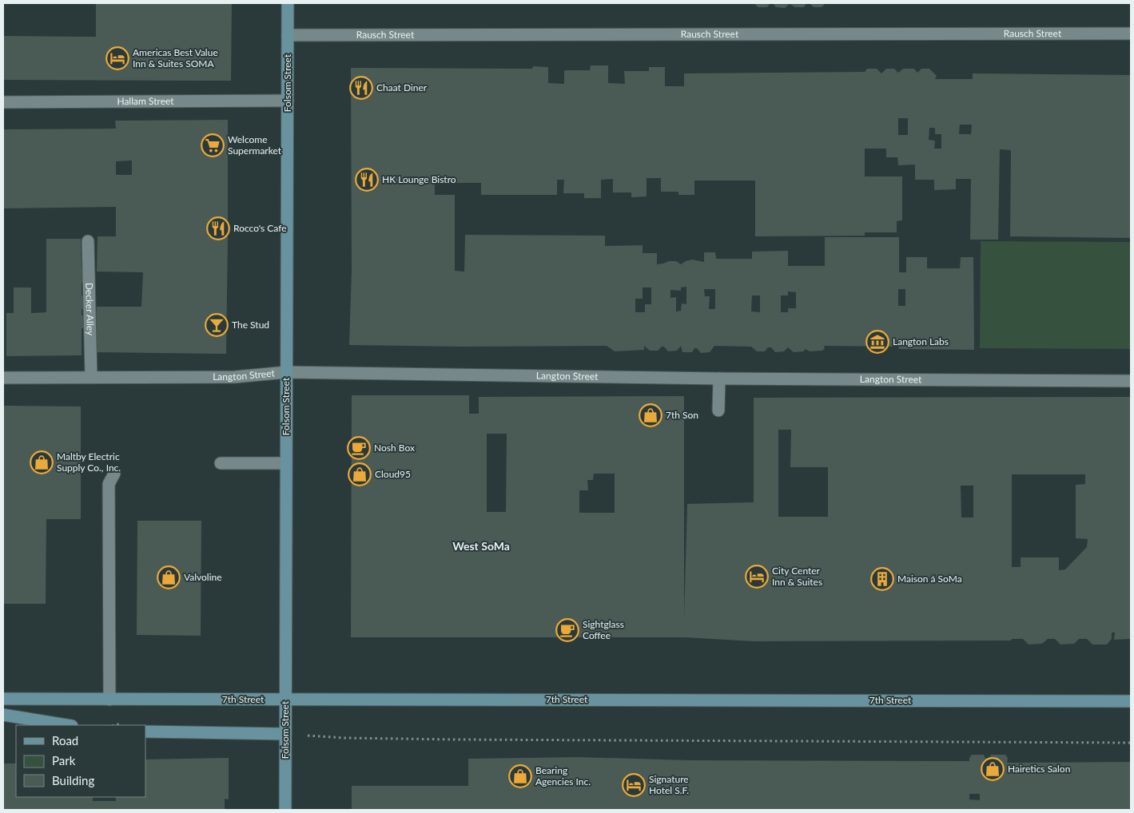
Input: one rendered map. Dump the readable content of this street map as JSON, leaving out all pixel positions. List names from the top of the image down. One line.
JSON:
{"streets":{"main road":["Folsom Street","7th Street"],"street":["Rausch Street","Hallam Street","Decker Alley","Langton Street"]},"crossings":[["Rausch Street","Folsom Street"],["Folsom Street","Hallam Street"],["Folsom Street","Langton Street"],["Folsom Street","7th Street"],["Decker Alley","Langton Street"]],"districts":["West SoMa"],"places":{"hotel":["Americas Best Value Inn & Suites SOMA","City Center Inn & Suites","Signature Hotel S.F."],"restaurant":["Chaat Diner","HK Lounge Bistro","Rocco's Cafe"],"supermarket":["Welcome Supermarket"],"bar":["The Stud"],"museum":["Langton Labs"],"shop":["7th Son","Maltby Electric Supply Co., Inc.","Cloud95","Valvoline","Hairetics Salon","Bearing Agencies Inc."],"cafe":["Nosh Box","Sightglass Coffee"],"building":["Maison á SoMa"]},"legend":["Road","Park","Building"]}
